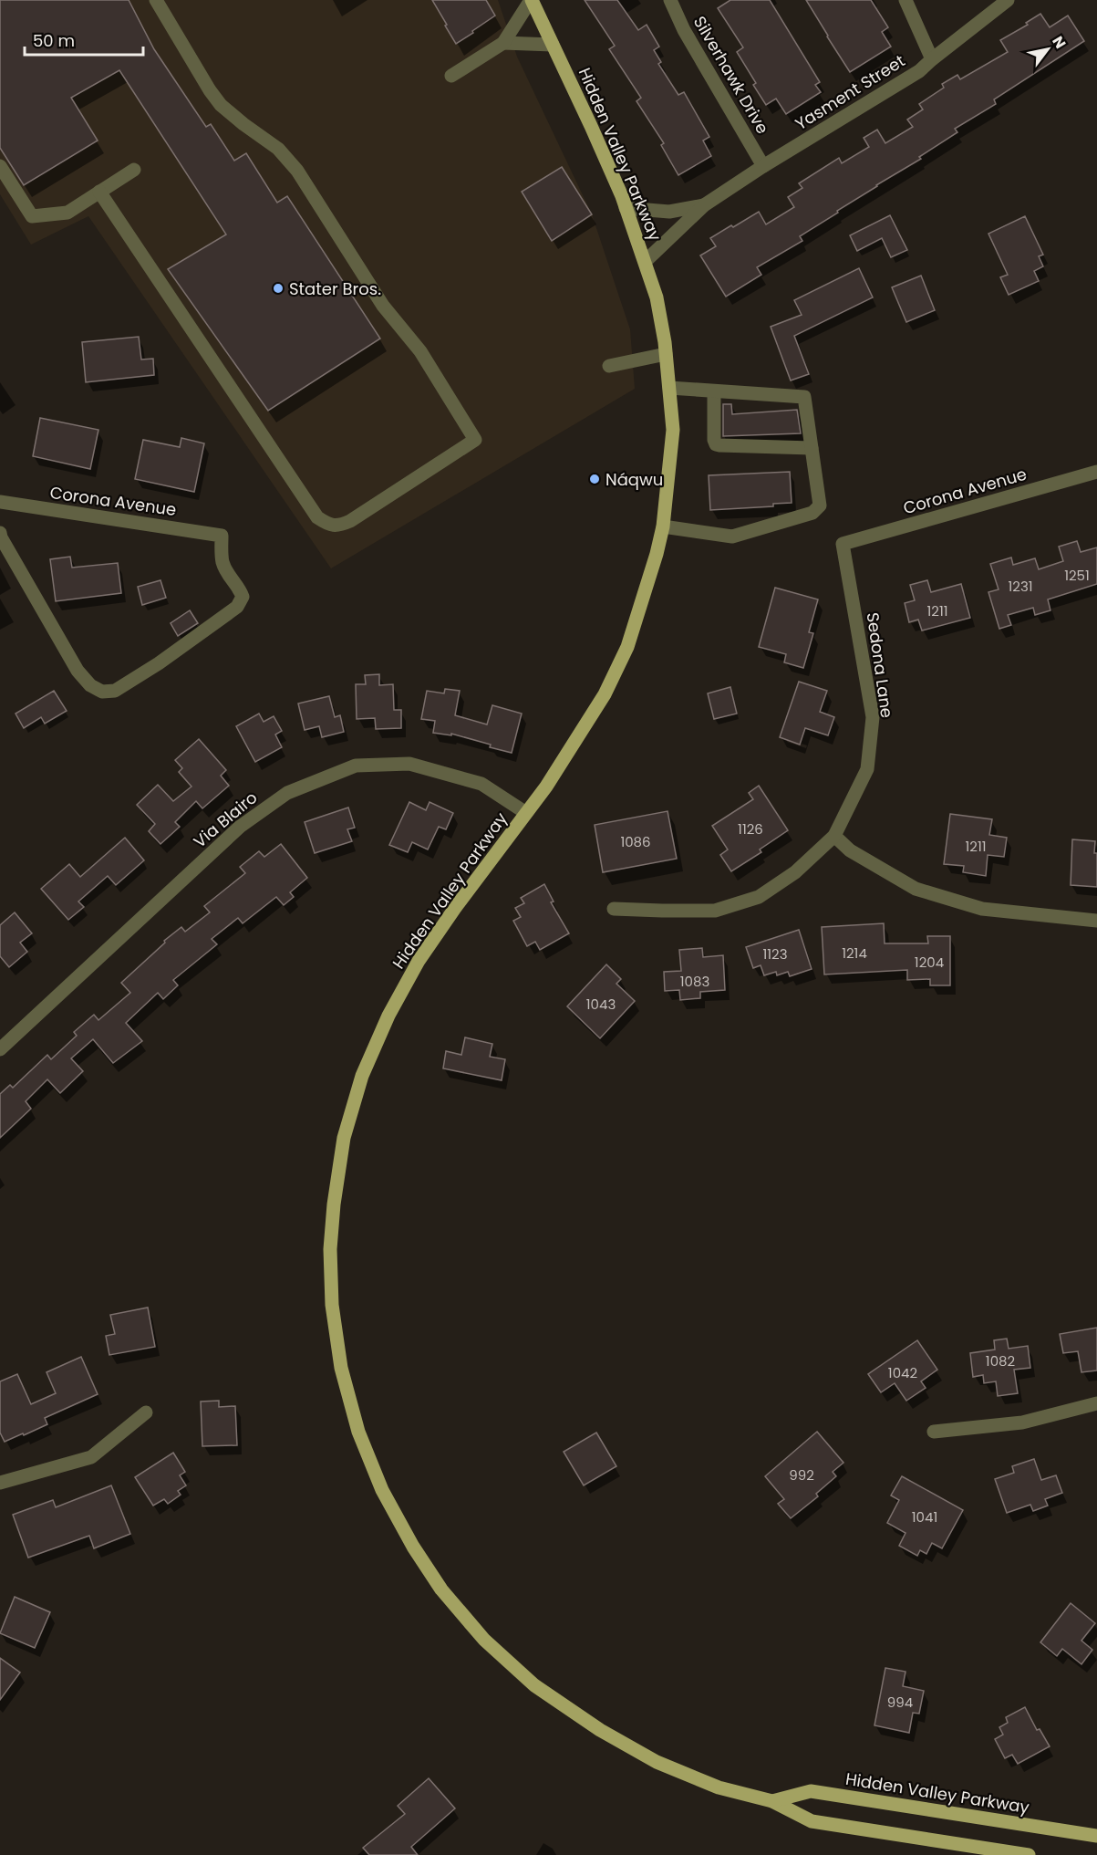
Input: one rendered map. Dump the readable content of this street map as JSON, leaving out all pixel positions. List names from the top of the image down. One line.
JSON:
{"streets":{"main road":["Hidden Valley Parkway"],"street":["Silverhawk Drive","Yasment Street","Corona Avenue","Sedona Lane","Via Blairo"]},"crossings":[["Silverhawk Drive","Yasment Street"],["Yasment Street","Hidden Valley Parkway"],["Hidden Valley Parkway","Via Blairo"],["Corona Avenue","Sedona Lane"]],"places":["Stater Bros.","Náqwu"],"house_numbers":["1251","1231","1211","1126","1086","1211","1214","1123","1204","1083","1043","1082","1042","992","1041","994"],"scale_bar":"50 m","north":"top right"}
